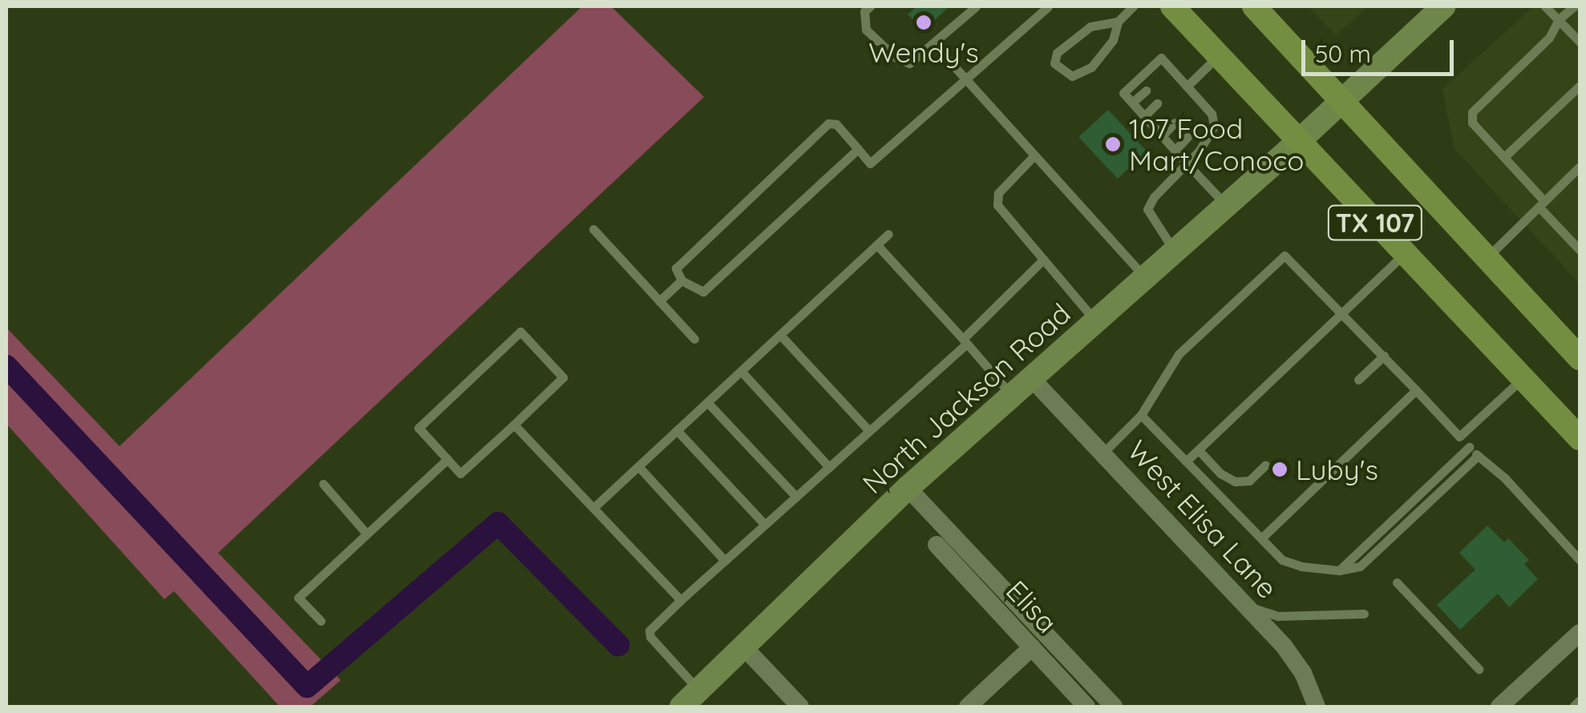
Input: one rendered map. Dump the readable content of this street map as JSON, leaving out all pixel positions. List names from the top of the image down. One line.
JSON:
{"streets":{"main road":["TX 107","North Jackson Road"],"street":["West Elisa Lane","Elisa"]},"crossings":[["TX 107","North Jackson Road"],["North Jackson Road","West Elisa Lane"]],"places":["Wendy's","107 Food Mart/Conoco","Luby's"],"scale_bar":"50 m"}
